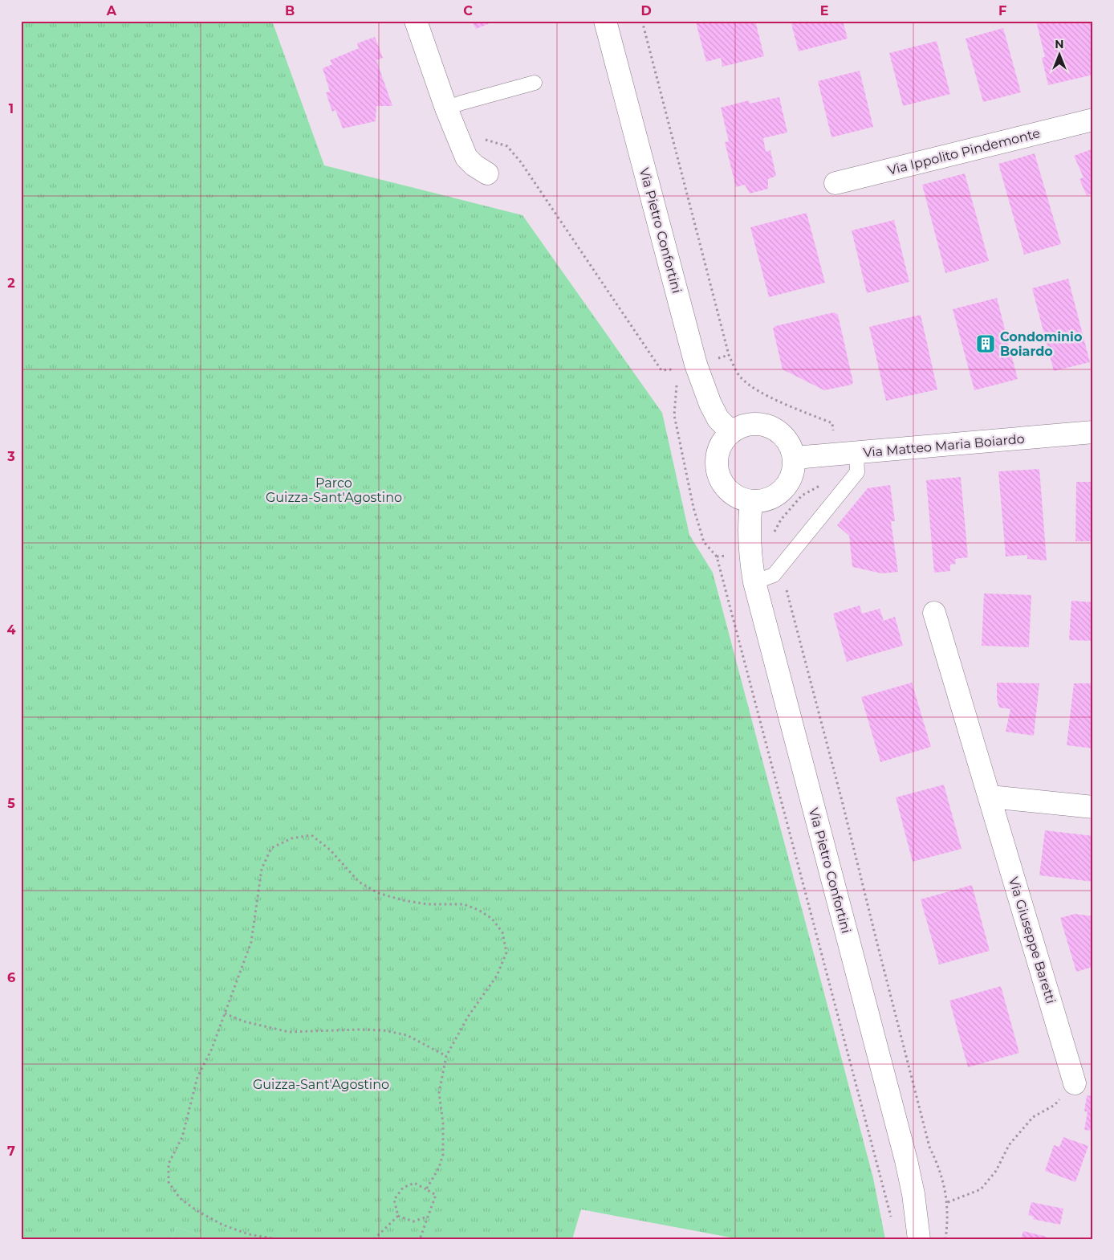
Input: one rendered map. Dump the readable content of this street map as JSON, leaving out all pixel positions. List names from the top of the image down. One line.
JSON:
{"streets":{"main road":["Via Ippolito Pindemonte","Via Pietro Confortini","Via Matteo Maria Boiardo","Via Giuseppe Baretti"]},"crossings":[["Via Pietro Confortini","Via Matteo Maria Boiardo"]],"parks":["Parco Guizza-Sant'Agostino","Guizza-Sant'Agostino"],"places":{"building":["Condominio Boiardo"]},"north":"top","grid":{"columns":["A","B","C","D","E","F"],"rows":["1","2","3","4","5","6","7"]}}
